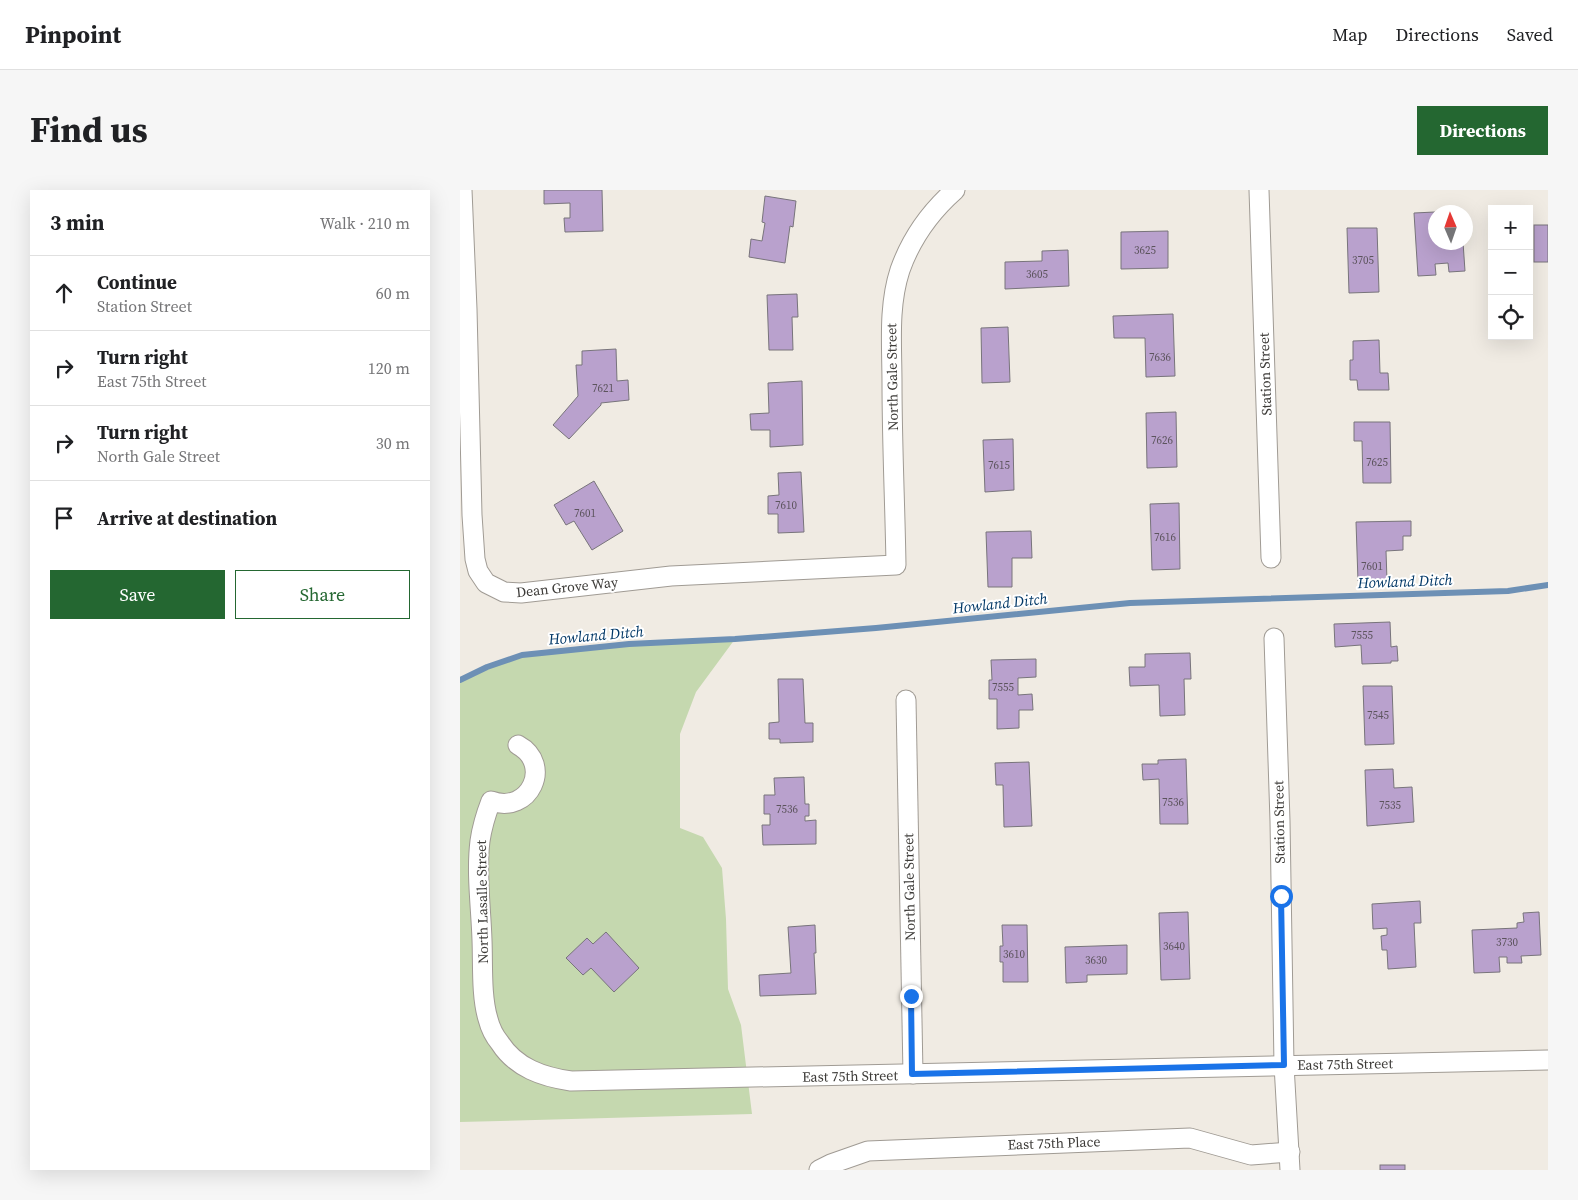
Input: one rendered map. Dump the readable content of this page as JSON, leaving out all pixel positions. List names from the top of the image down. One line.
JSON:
{"streets":{"street":["Station Street","North Gale Street","Dean Grove Way","North Lasalle Street","East 75th Street","East 75th Place"]},"crossings":[["Station Street","East 75th Street"],["Station Street","East 75th Place"],["North Gale Street","Dean Grove Way"],["North Gale Street","East 75th Street"],["North Lasalle Street","East 75th Street"]],"water":["Howland Ditch"],"house_numbers":["3625","3705","3605","7636","7621","7626","7625","7615","7610","7601","7616","7601","7555","7555","7545","7536","7535","7536","3730","3640","3610","3630"],"north":"top","page":{"header":"Pinpoint","nav":["Map","Directions","Saved"],"title":"Find us","buttons":["Directions",["Save","Share"]],"heading":["3 min","Walk · 210 m"],"map_buttons":["+","−"],"list":[["Continue","Station Street","60 m"],["Turn right","East 75th Street","120 m"],["Turn right","North Gale Street","30 m"],"Arrive at destination"]}}
